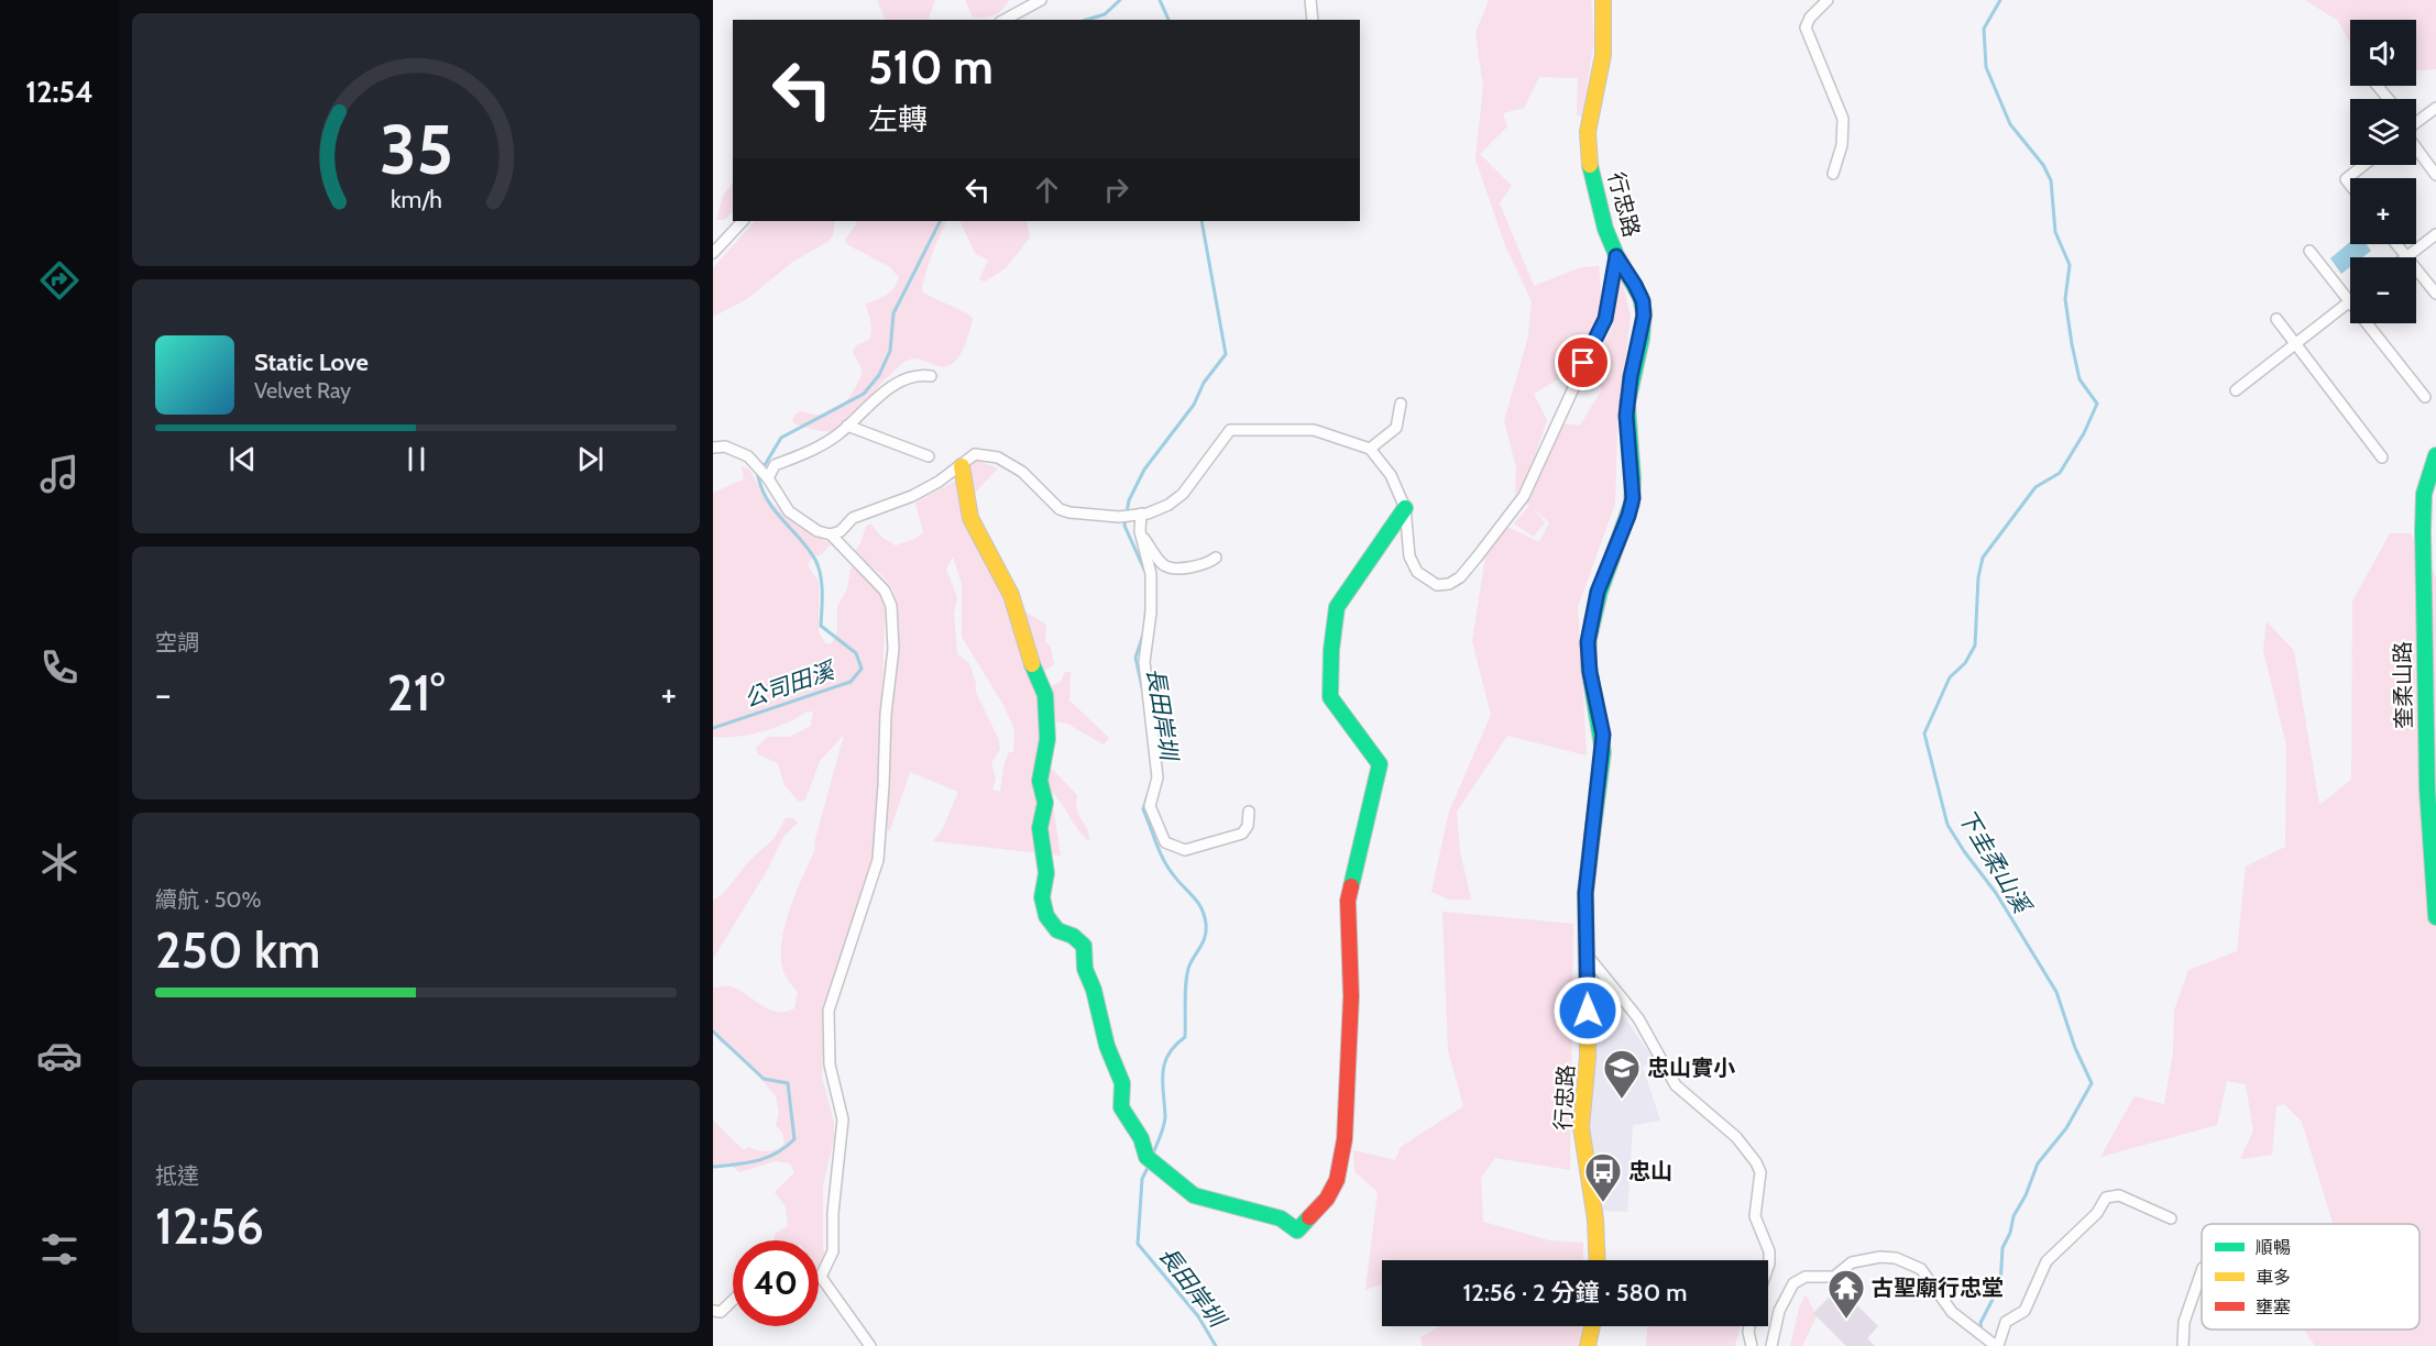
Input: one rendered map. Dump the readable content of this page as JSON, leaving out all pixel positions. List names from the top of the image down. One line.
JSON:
{"streets":{"street":["行忠路","奎柔山路"]},"water":["公司田溪","長田岸圳","下圭柔山溪"],"places":{"school or university":["忠山實小"],"bus stop":["忠山"],"temple":["古聖廟行忠堂"]},"legend":["順暢","車多","壅塞"],"page":{"tabs":"12:54","map_buttons":["+","−"],"turn":["510 m","左轉"],"song":["Static Love","Velvet Ray"],"tile":["空調",["續航 · 50%","250 km"],["抵達","12:56"]],"heat":["−","21°","+"],"limit":"40","trip":"12:56 · 2 分鐘 · 580 m","gauge":["35","km/h"]}}
